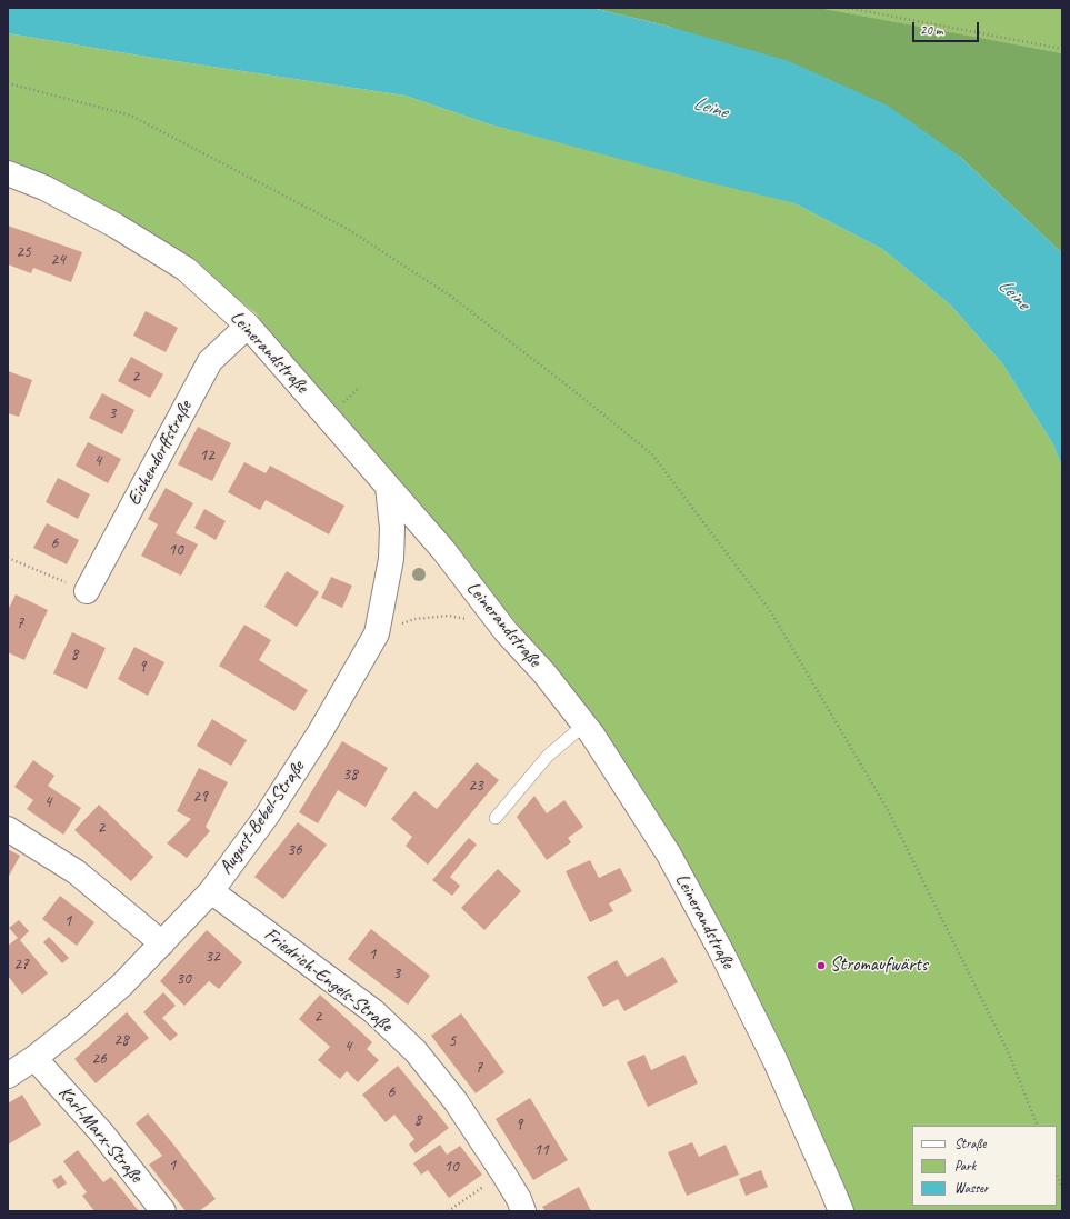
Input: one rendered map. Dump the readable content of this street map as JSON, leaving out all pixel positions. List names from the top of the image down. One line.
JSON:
{"streets":{"street":["Leinerandstraße","Eichendorffstraße","August-Bebel-Straße","Friedrich-Engels-Straße","Karl-Marx-Straße"]},"crossings":[["Leinerandstraße","Eichendorffstraße"],["Leinerandstraße","August-Bebel-Straße"],["August-Bebel-Straße","Friedrich-Engels-Straße"],["August-Bebel-Straße","Karl-Marx-Straße"]],"water":["Leine"],"places":["Stromaufwärts"],"house_numbers":["25","24","2","3","12","4","6","10","7","8","9","38","23","29","4","2","36","1","1","32","27","3","30","2","28","5","4","26","7","6","8","9","11","1","10"],"legend":["Straße","Park","Wasser"],"scale_bar":"20 m"}
